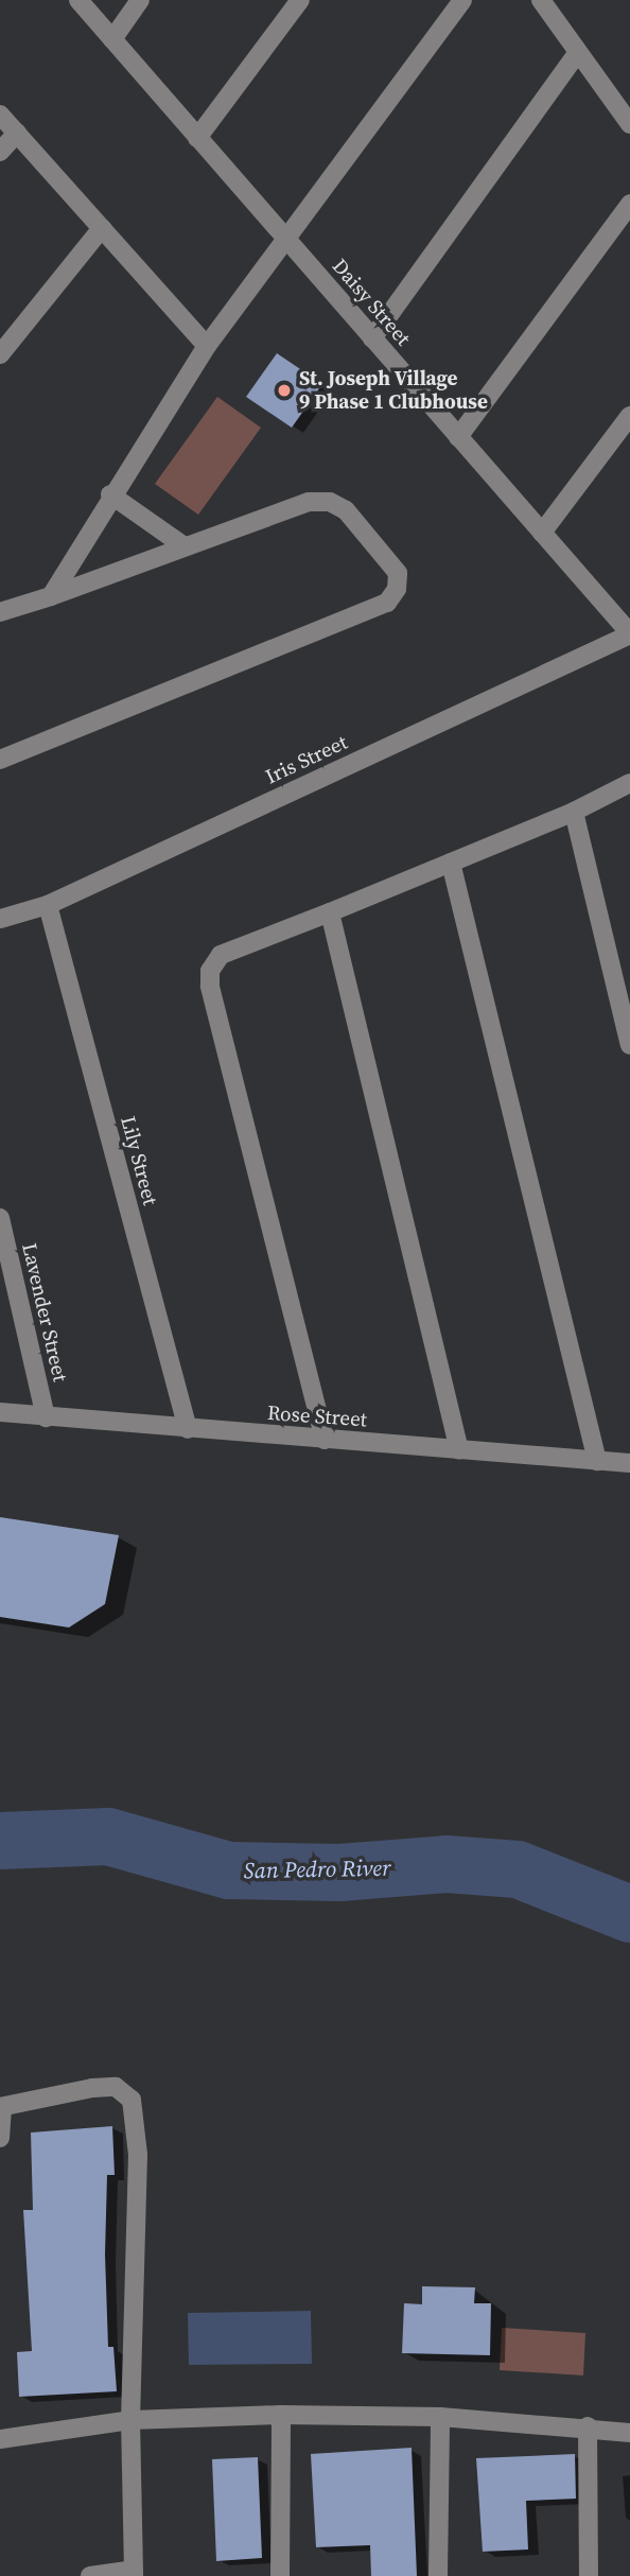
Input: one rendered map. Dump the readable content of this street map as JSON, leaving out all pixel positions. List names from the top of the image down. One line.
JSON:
{"streets":{"street":["Daisy Street","Iris Street","Lily Street","Lavender Street","Rose Street"]},"crossings":[["Daisy Street","Iris Street"],["Iris Street","Lily Street"],["Lily Street","Rose Street"],["Lavender Street","Rose Street"]],"water":["San Pedro River"],"places":["St. Joseph Village 9 Phase 1 Clubhouse"]}
